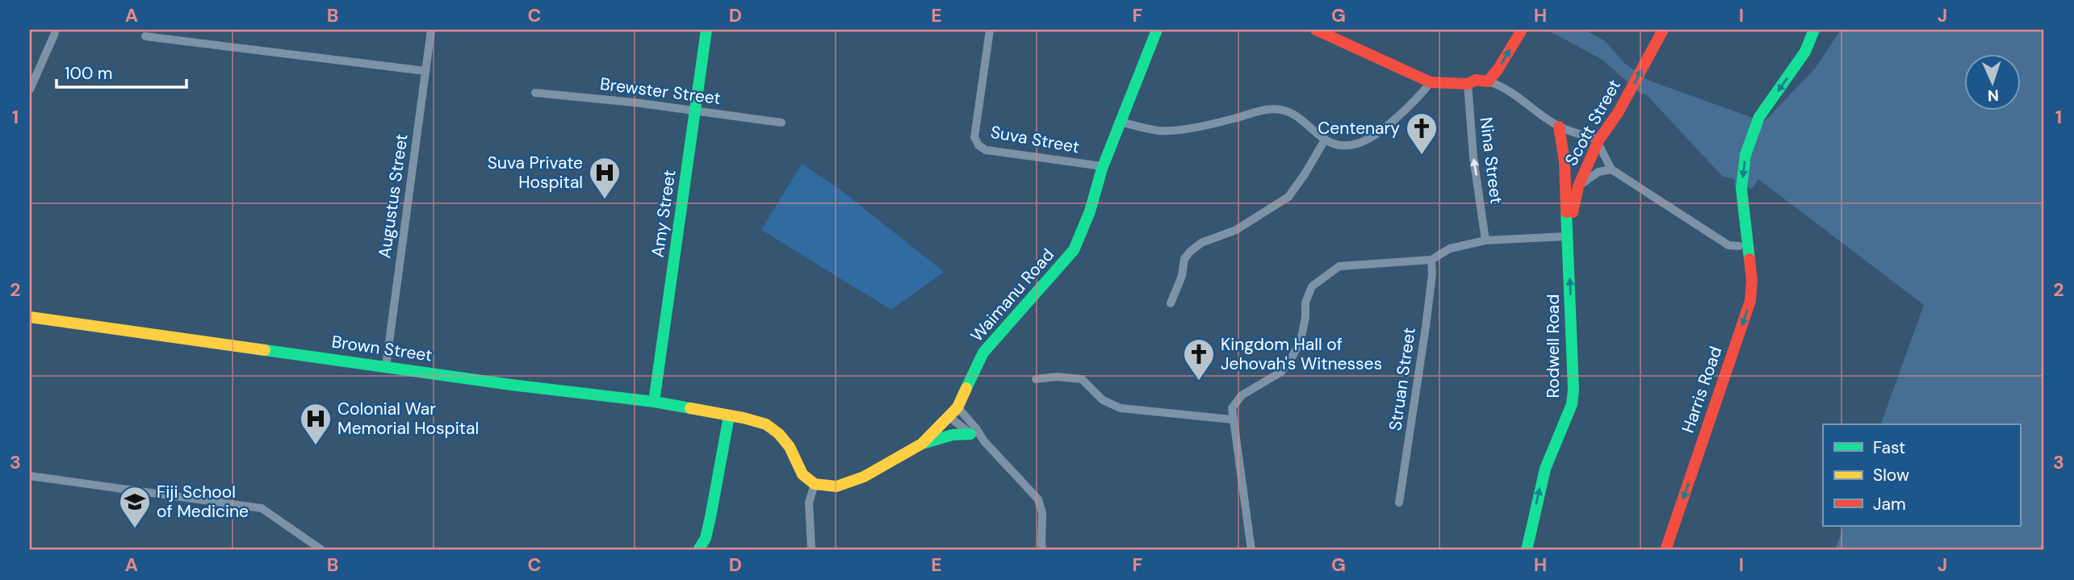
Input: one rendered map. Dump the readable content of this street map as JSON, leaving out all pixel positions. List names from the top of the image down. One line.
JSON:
{"streets":{"main road":["Scott Street","Amy Street","Waimanu Road","Rodwell Road","Brown Street","Harris Road"],"street":["Brewster Street","Suva Street","Nina Street","Augustus Street","Struan Street"]},"crossings":[["Brewster Street","Amy Street"],["Scott Street","Rodwell Road"],["Suva Street","Waimanu Road"],["Augustus Street","Brown Street"],["Amy Street","Brown Street"]],"one_way":["Scott Street","Nina Street","Rodwell Road","Harris Road"],"places":{"church":["Centenary","Kingdom Hall of Jehovah's Witnesses"],"hospital":["Suva Private Hospital","Colonial War Memorial Hospital"],"school or university":["Fiji School of Medicine"]},"legend":["Fast","Slow","Jam"],"scale_bar":"100 m","north":"bottom","grid":{"columns":["A","B","C","D","E","F","G","H","I","J"],"rows":["1","2","3"]}}
